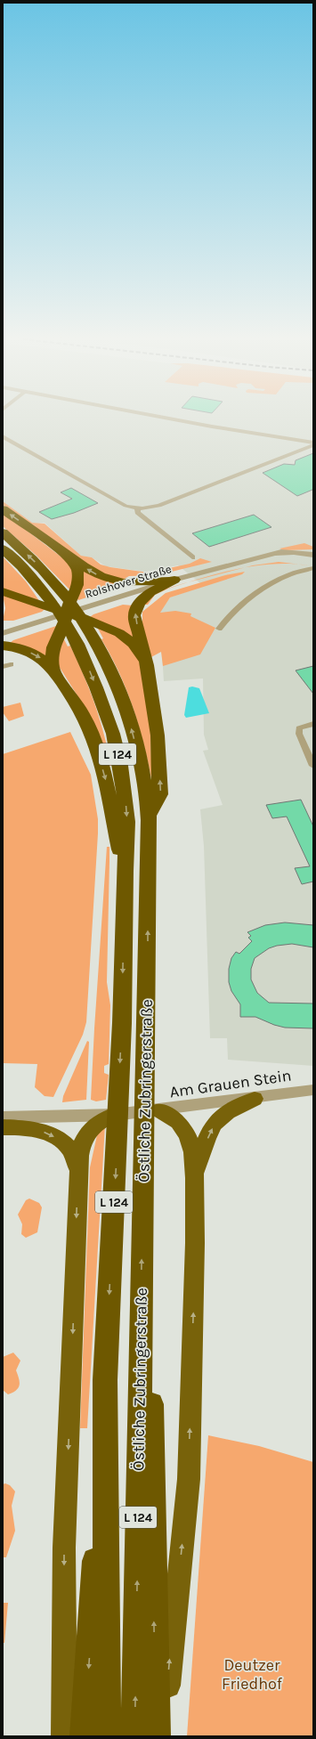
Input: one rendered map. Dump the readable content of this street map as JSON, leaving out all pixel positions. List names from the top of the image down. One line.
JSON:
{"streets":{"highway":["L 124","Östliche Zubringerstraße"],"street":["Rolshover Straße","Am Grauen Stein"]},"crossings":[["L 124","Östliche Zubringerstraße"]],"parks":["Deutzer Friedhof"]}
